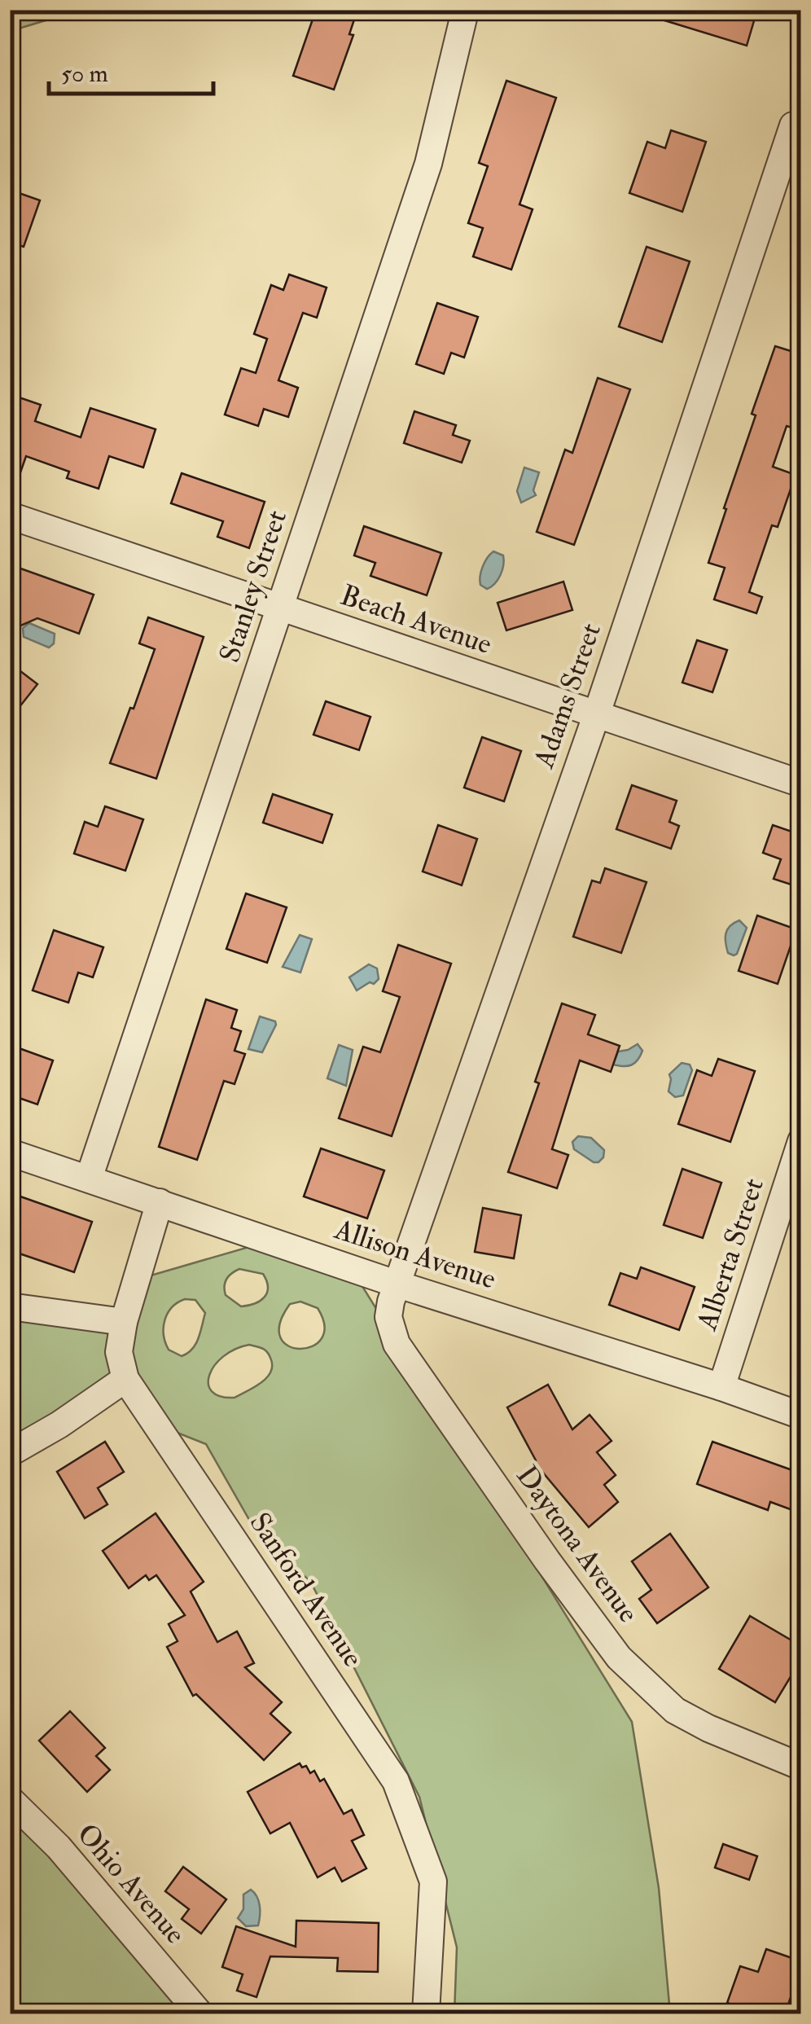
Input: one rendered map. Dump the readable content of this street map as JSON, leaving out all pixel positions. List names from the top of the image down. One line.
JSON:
{"streets":{"street":["Stanley Street","Beach Avenue","Adams Street","Allison Avenue","Alberta Street","Daytona Avenue","Sanford Avenue","Ohio Avenue"]},"crossings":[["Stanley Street","Beach Avenue"],["Stanley Street","Allison Avenue"],["Beach Avenue","Adams Street"],["Adams Street","Allison Avenue"],["Adams Street","Daytona Avenue"],["Allison Avenue","Alberta Street"],["Allison Avenue","Daytona Avenue"]],"scale_bar":"50 m"}
